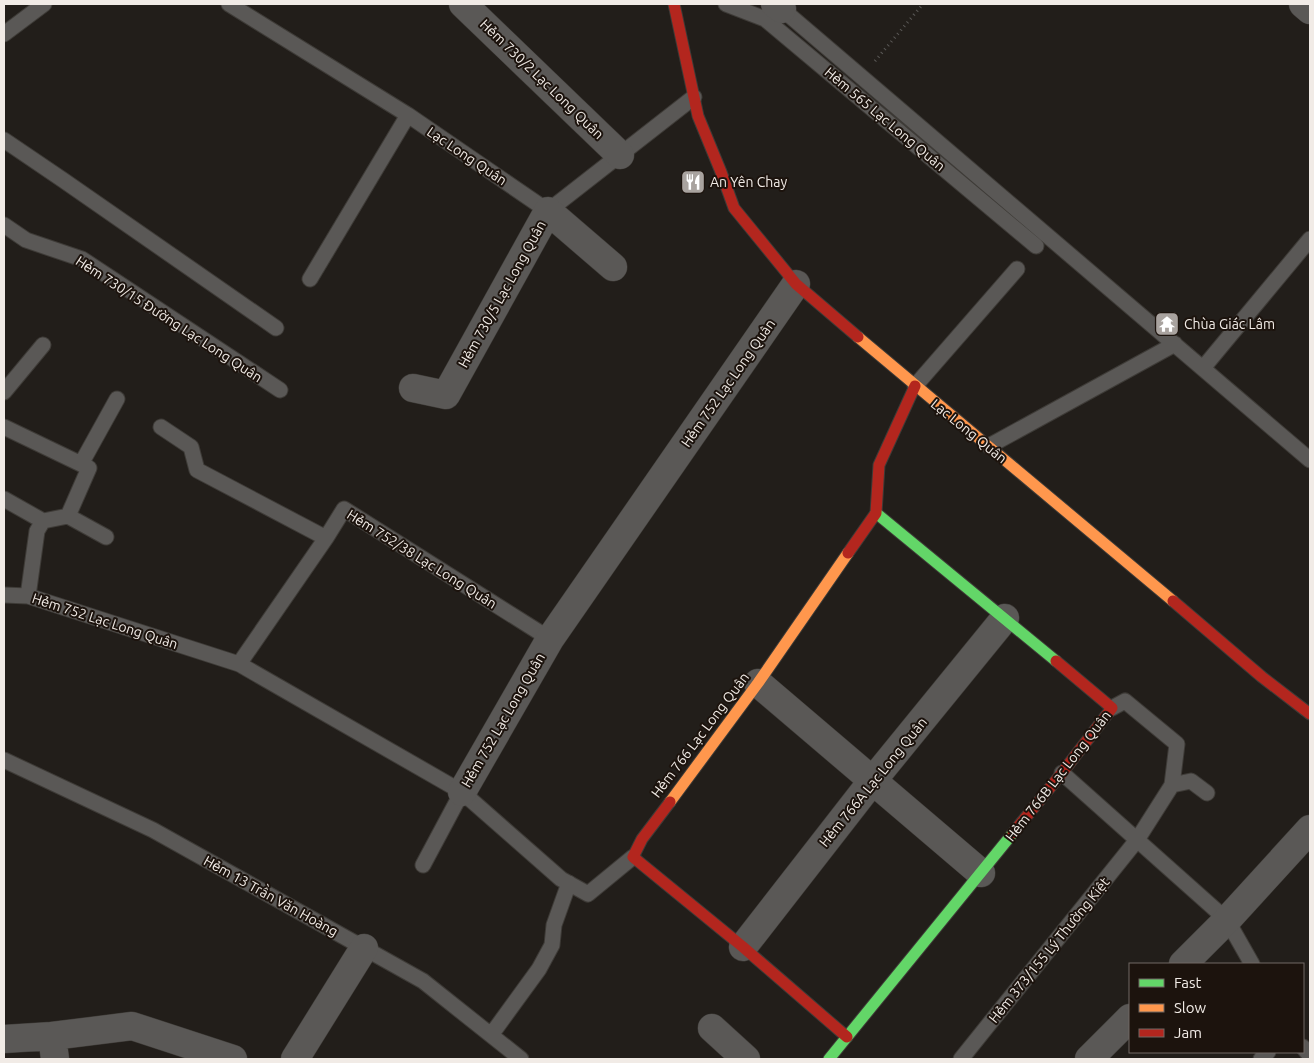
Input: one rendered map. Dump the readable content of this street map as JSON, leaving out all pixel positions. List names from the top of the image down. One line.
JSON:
{"streets":{"street":["Hẻm 730/2 Lạc Long Quân","Lạc Long Quân","Hẻm 730/5 Lạc Long Quân","Hẻm 752 Lạc Long Quân","Hẻm 766 Lạc Long Quân","Hẻm 766B Lạc Long Quân","Hẻm 766A Lạc Long Quân"],"lane":["Hẻm 565 Lạc Long Quân","Hẻm 730/15 Đường Lạc Long Quân","Hẻm 752/38 Lạc Long Quân","Hẻm 13 Trần Văn Hoàng","Hẻm 373/155 Lý Thường Kiệt"]},"crossings":[["Lạc Long Quân","Hẻm 730/5 Lạc Long Quân"],["Lạc Long Quân","Hẻm 752 Lạc Long Quân"],["Hẻm 752 Lạc Long Quân","Hẻm 752/38 Lạc Long Quân"],["Hẻm 766 Lạc Long Quân","Hẻm 766B Lạc Long Quân"],["Hẻm 766B Lạc Long Quân","Hẻm 766A Lạc Long Quân"]],"places":{"restaurant":["An Yên Chay"],"temple":["Chùa Giác Lâm"]},"legend":["Fast","Slow","Jam"]}
